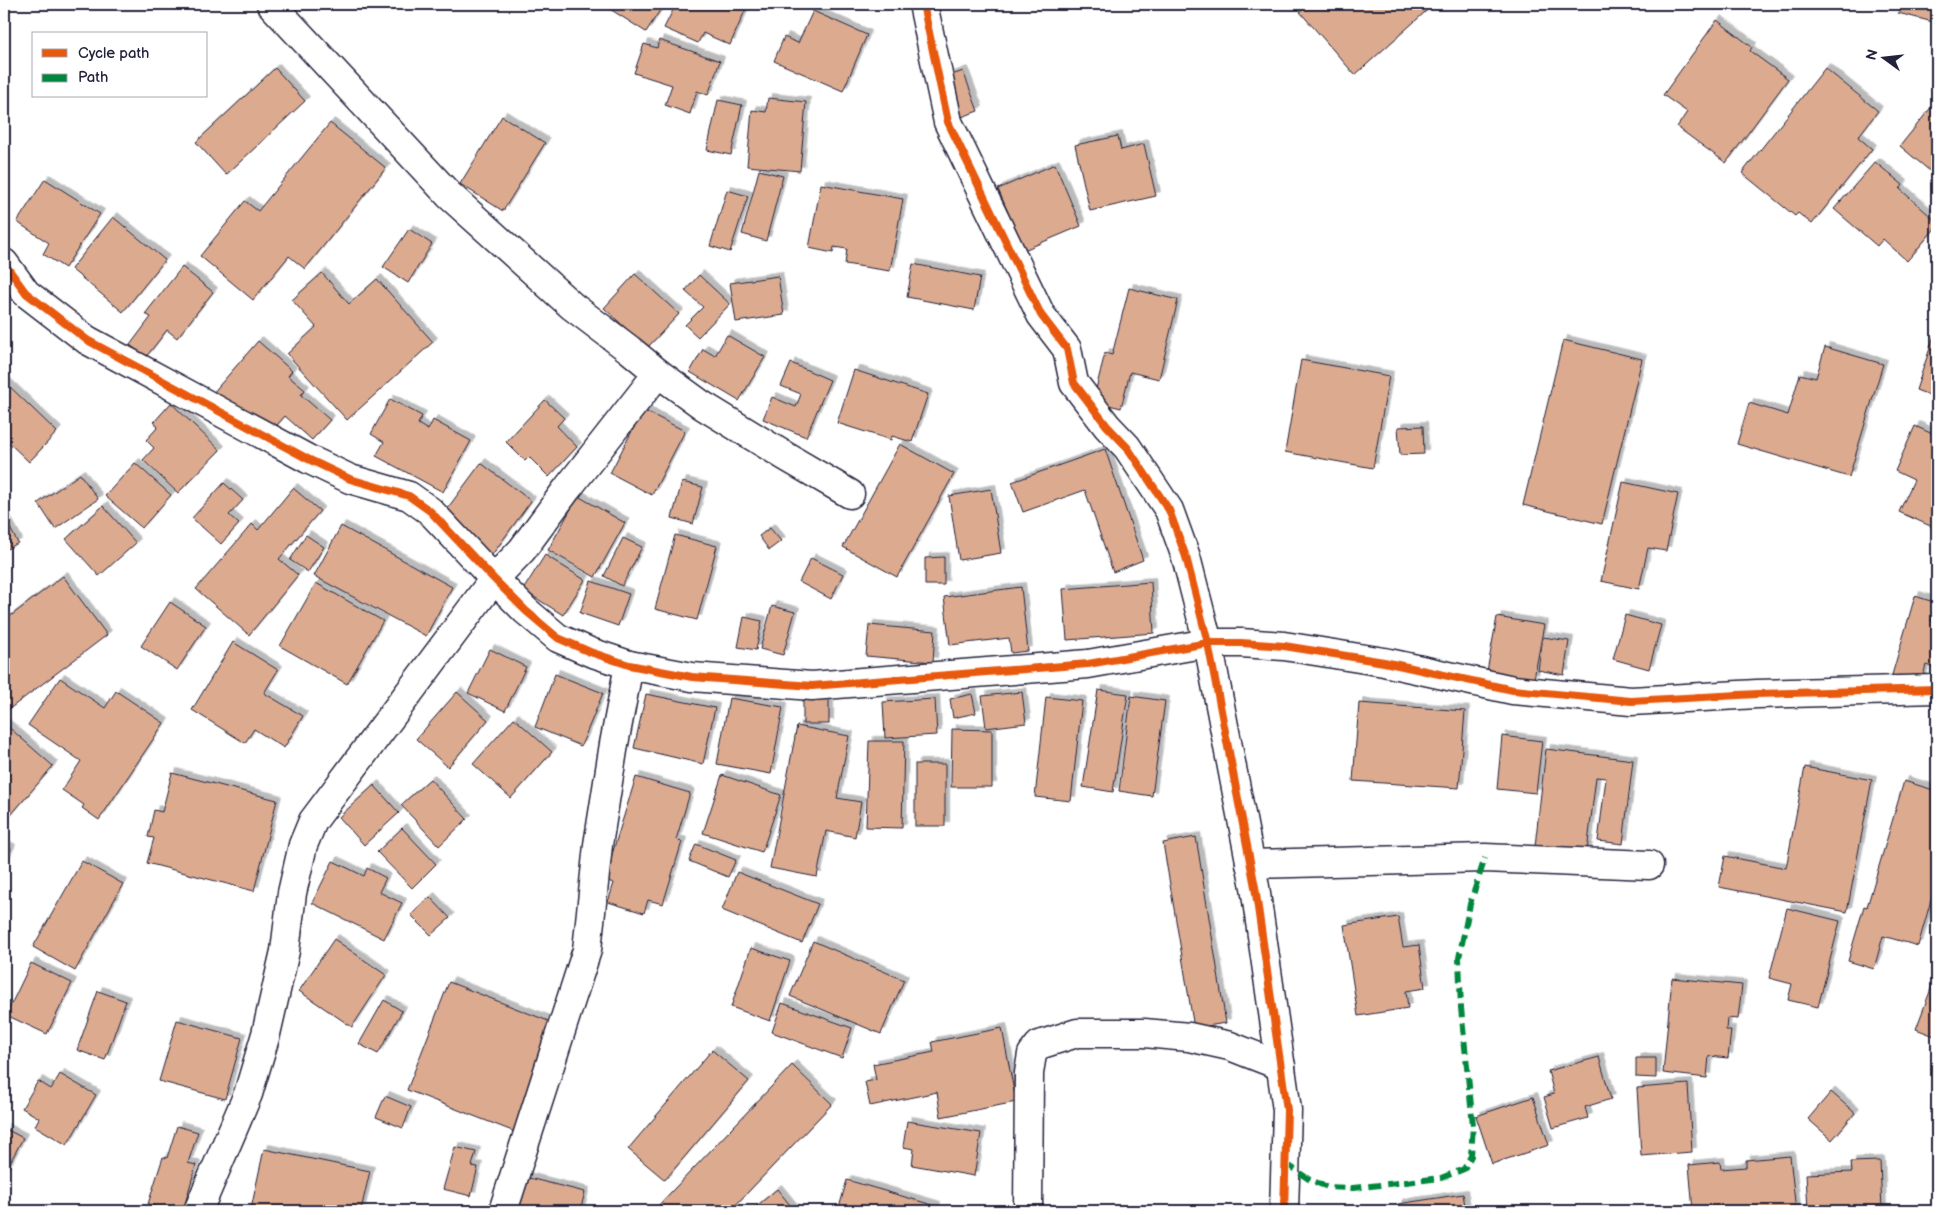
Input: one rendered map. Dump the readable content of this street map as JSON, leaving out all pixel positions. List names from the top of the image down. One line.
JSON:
{"legend":["Cycle path","Path"],"north":"left"}
